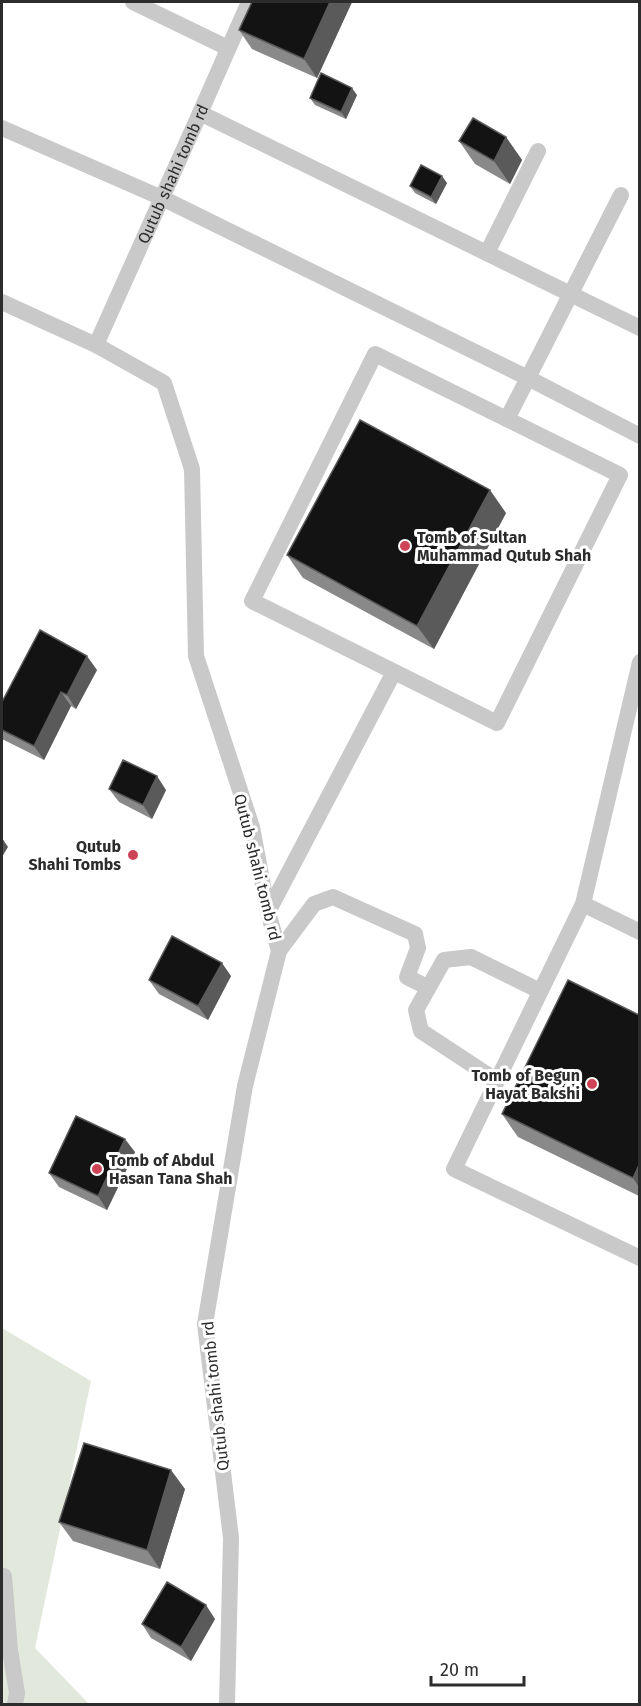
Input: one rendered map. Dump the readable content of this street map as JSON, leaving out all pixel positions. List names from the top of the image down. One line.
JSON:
{"streets":{"lane":["Qutub shahi tomb rd"]},"places":["Tomb of Sultan Muhammad Qutub Shah","Qutub Shahi Tombs","Tomb of Begun Hayat Bakshi","Tomb of Abdul Hasan Tana Shah"],"scale_bar":"20 m"}
